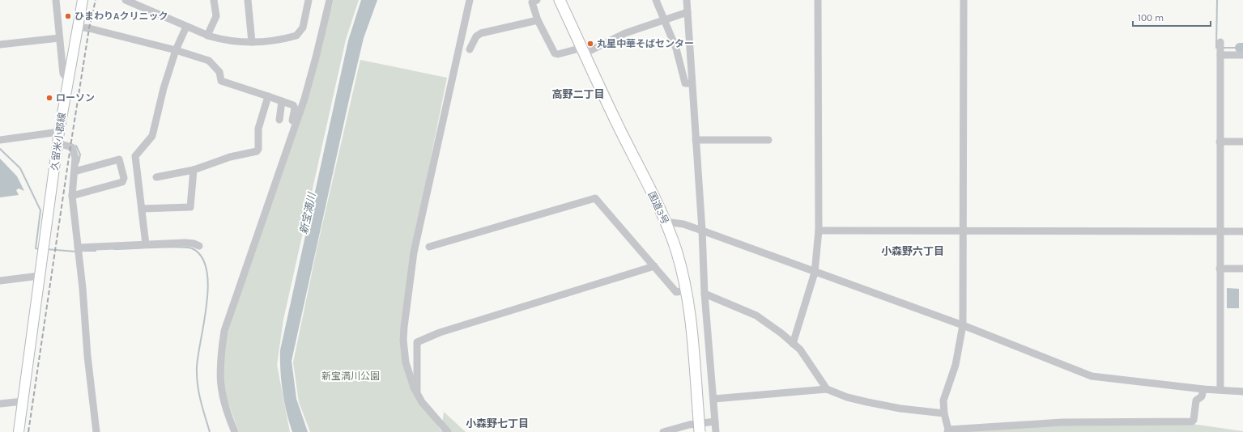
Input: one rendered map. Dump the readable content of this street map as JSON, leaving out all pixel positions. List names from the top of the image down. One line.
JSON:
{"streets":{"highway":["国道3号"],"main road":["久留米小郡線"]},"districts":["高野二丁目","小森野六丁目","小森野七丁目"],"water":["新宝満川"],"parks":["新宝満川公園"],"places":["ひまわりAクリニック","丸星中華そばセンター","ローソン"],"scale_bar":"100 m"}
